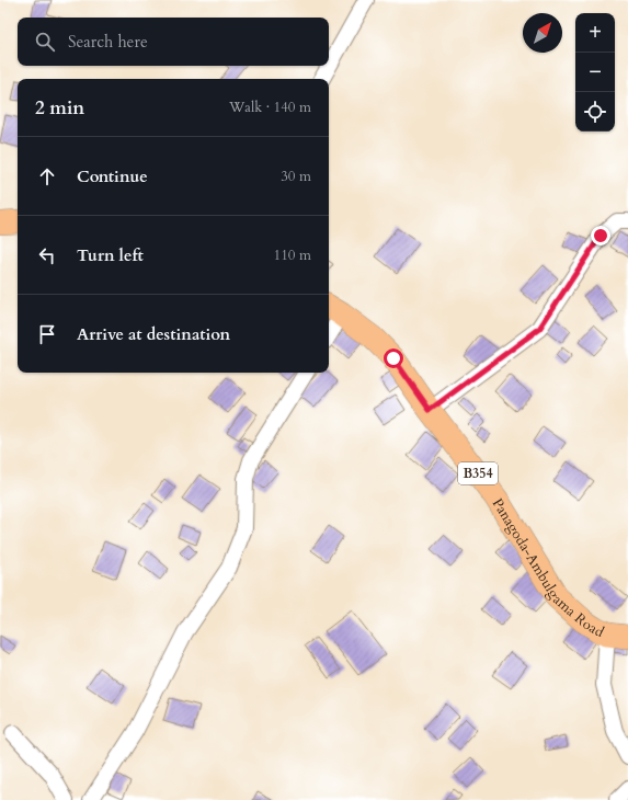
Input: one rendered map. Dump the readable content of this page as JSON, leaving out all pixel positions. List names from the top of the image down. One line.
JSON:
{"streets":{"main road":["B354","Panagoda-Ambulgama Road"]},"north":"top right","page":{"map_buttons":["+","−"],"search":"Search here","heading":["2 min","Walk · 140 m"],"list":[["Continue","30 m"],["Turn left","110 m"],"Arrive at destination"]}}
